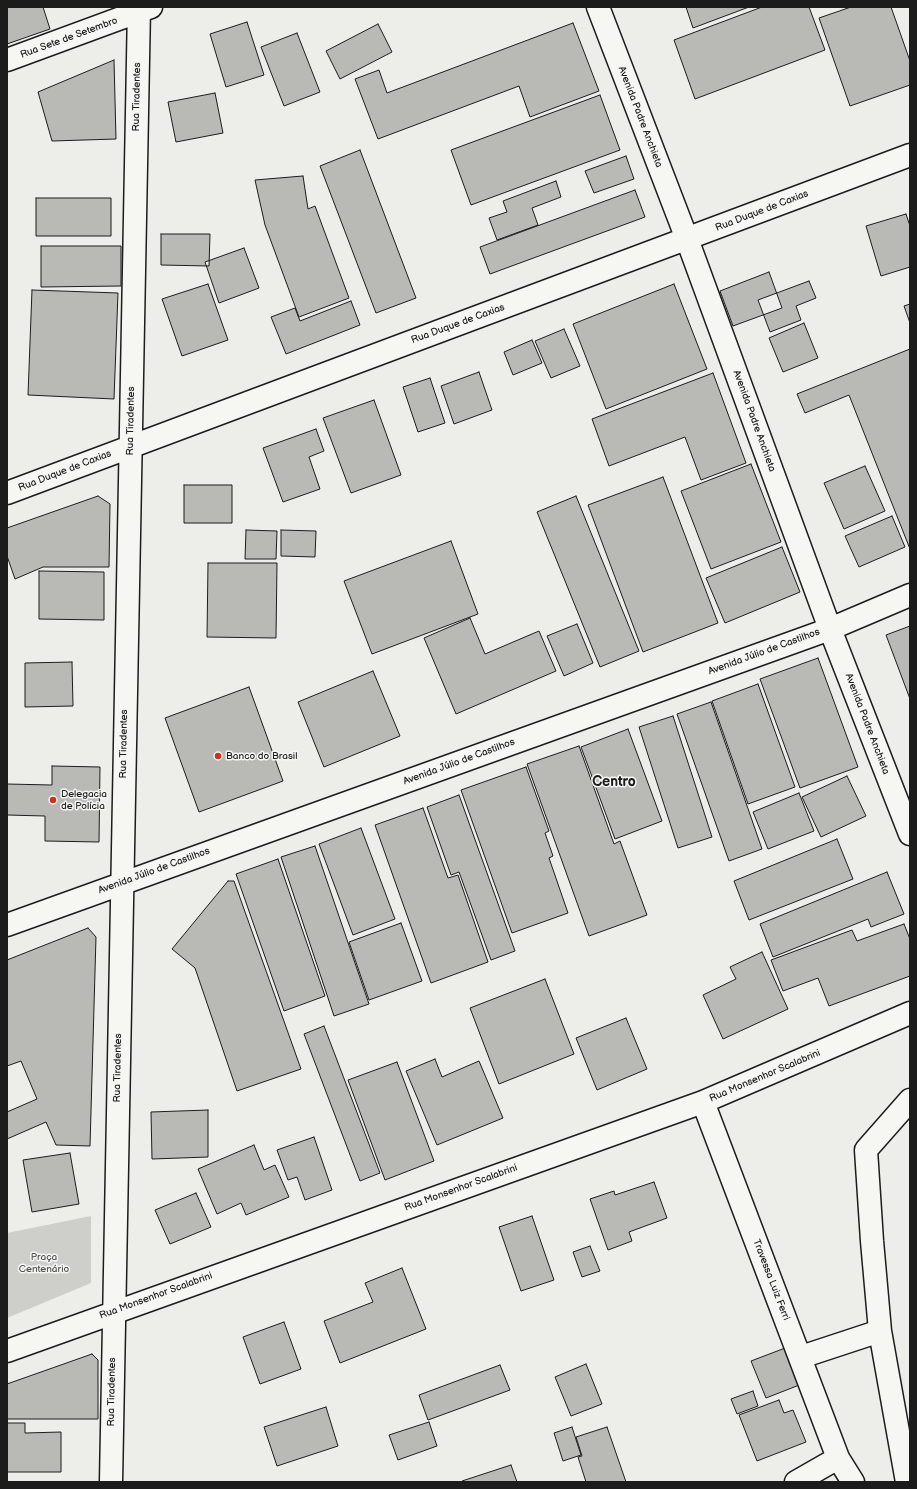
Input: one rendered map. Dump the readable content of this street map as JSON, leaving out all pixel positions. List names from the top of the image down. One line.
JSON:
{"streets":{"street":["Rua Sete de Setembro","Rua Tiradentes","Avenida Padre Anchieta","Rua Duque de Caxias","Avenida Júlio de Castilhos","Rua Monsenhor Scalabrini","Travessa Luiz Ferri"]},"crossings":[["Rua Sete de Setembro","Rua Tiradentes"],["Rua Tiradentes","Rua Duque de Caxias"],["Rua Tiradentes","Avenida Júlio de Castilhos"],["Rua Tiradentes","Rua Monsenhor Scalabrini"],["Avenida Padre Anchieta","Rua Duque de Caxias"],["Avenida Padre Anchieta","Avenida Júlio de Castilhos"],["Rua Monsenhor Scalabrini","Travessa Luiz Ferri"]],"districts":["Centro"],"parks":["Praça Centenário"],"places":["Banco do Brasil","Delegacia de Polícia"]}
